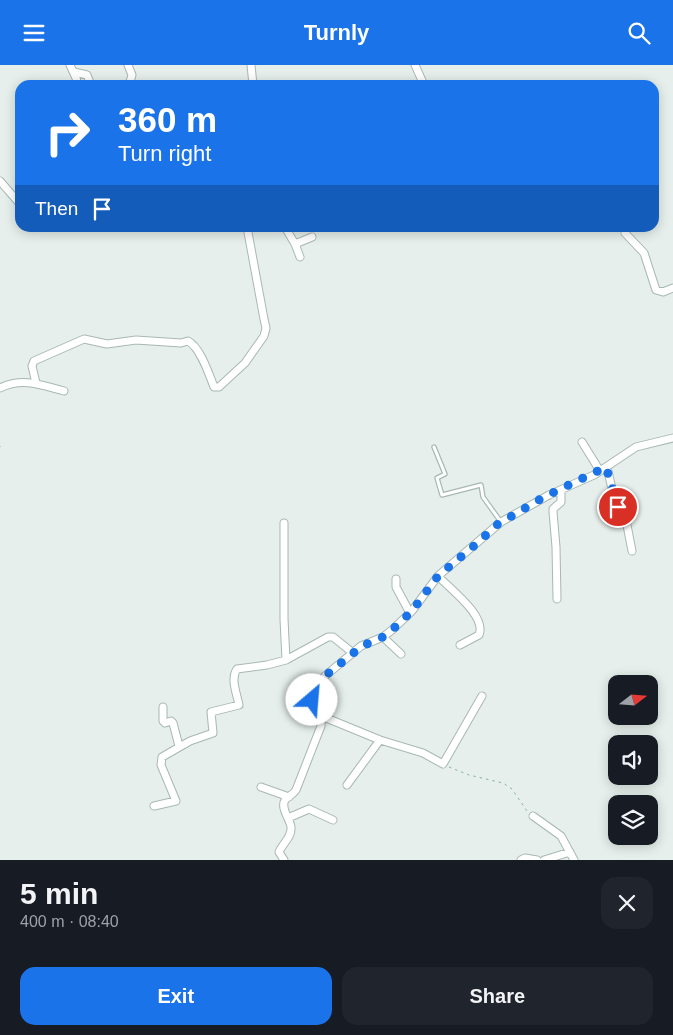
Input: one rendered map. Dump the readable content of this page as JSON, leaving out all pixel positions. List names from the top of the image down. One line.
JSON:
{"north":"right","page":{"header":"Turnly","turn":["360 m","Turn right"],"then":"Then","heading":["5 min","400 m · 08:40"],"buttons":["Exit","Share"]}}
